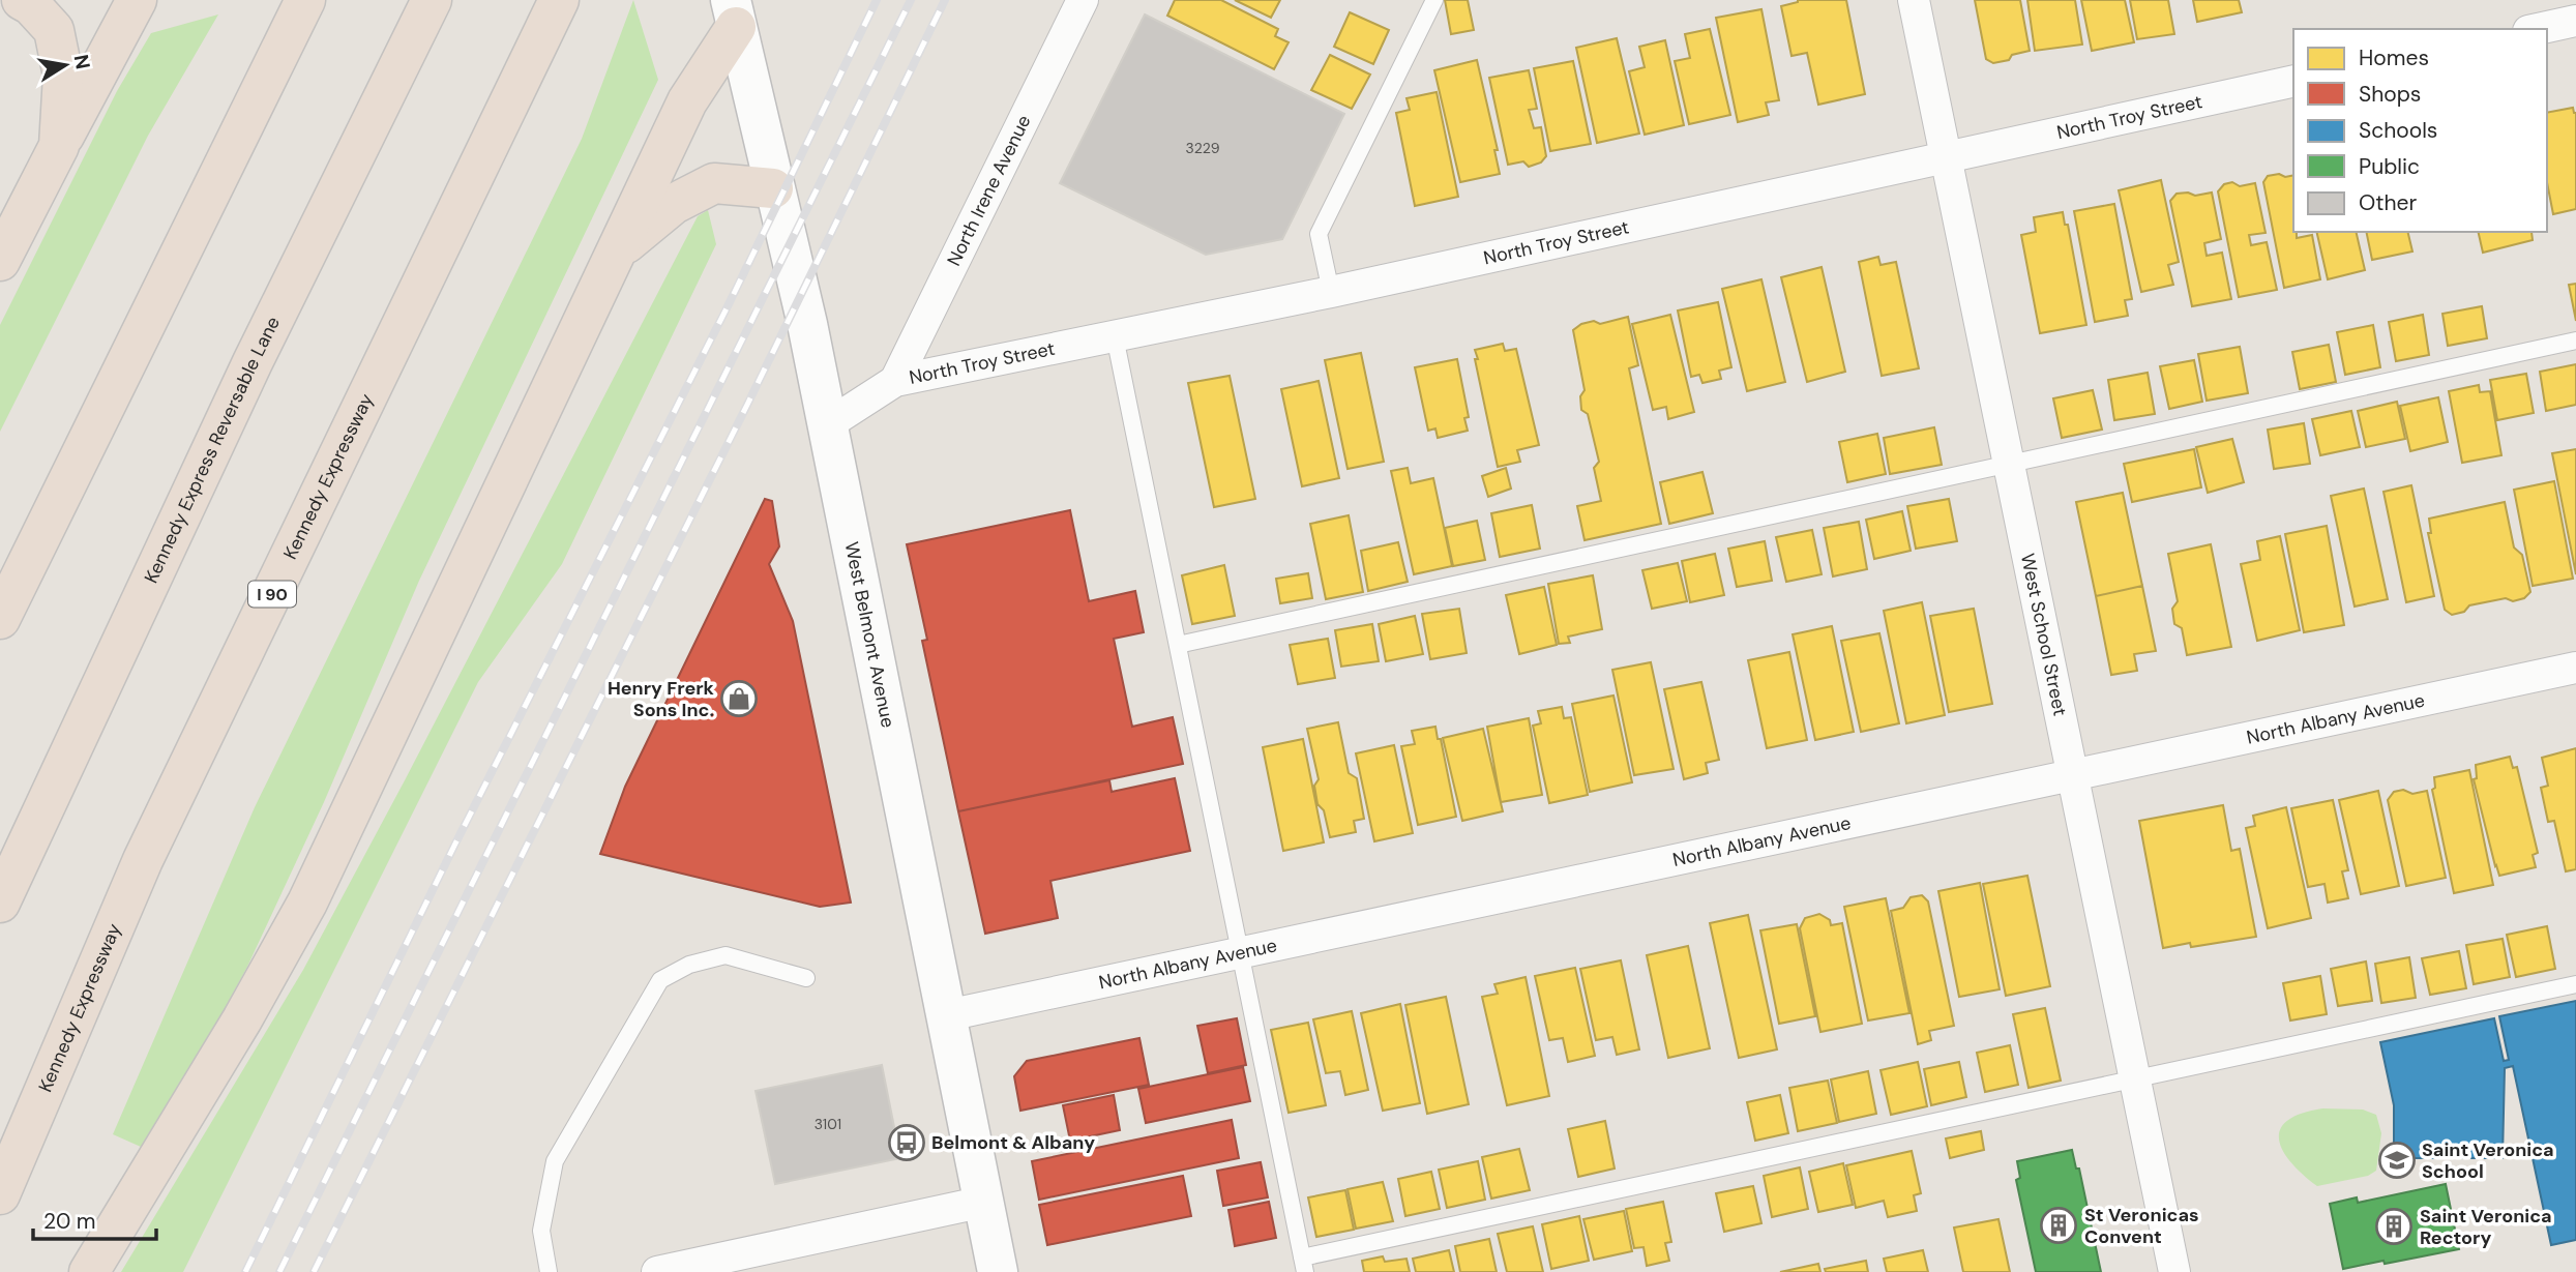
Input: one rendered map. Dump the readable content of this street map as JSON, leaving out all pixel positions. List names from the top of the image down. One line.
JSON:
{"streets":{"highway":["Kennedy Express Reversable Lane","Kennedy Expressway","I 90"],"main road":["West Belmont Avenue"],"street":["North Troy Street","North Irene Avenue","West School Street","North Albany Avenue"]},"crossings":[["North Troy Street","North Irene Avenue"],["North Troy Street","West Belmont Avenue"],["North Troy Street","West School Street"],["West Belmont Avenue","North Albany Avenue"],["West School Street","North Albany Avenue"]],"places":{"shop":["Henry Frerk Sons Inc."],"bus stop":["Belmont & Albany"],"school or university":["Saint Veronica School"],"building":["St Veronicas Convent","Saint Veronica Rectory"]},"house_numbers":["3229","3101"],"legend":["Homes","Shops","Schools","Public","Other"],"scale_bar":"20 m","north":"right"}
